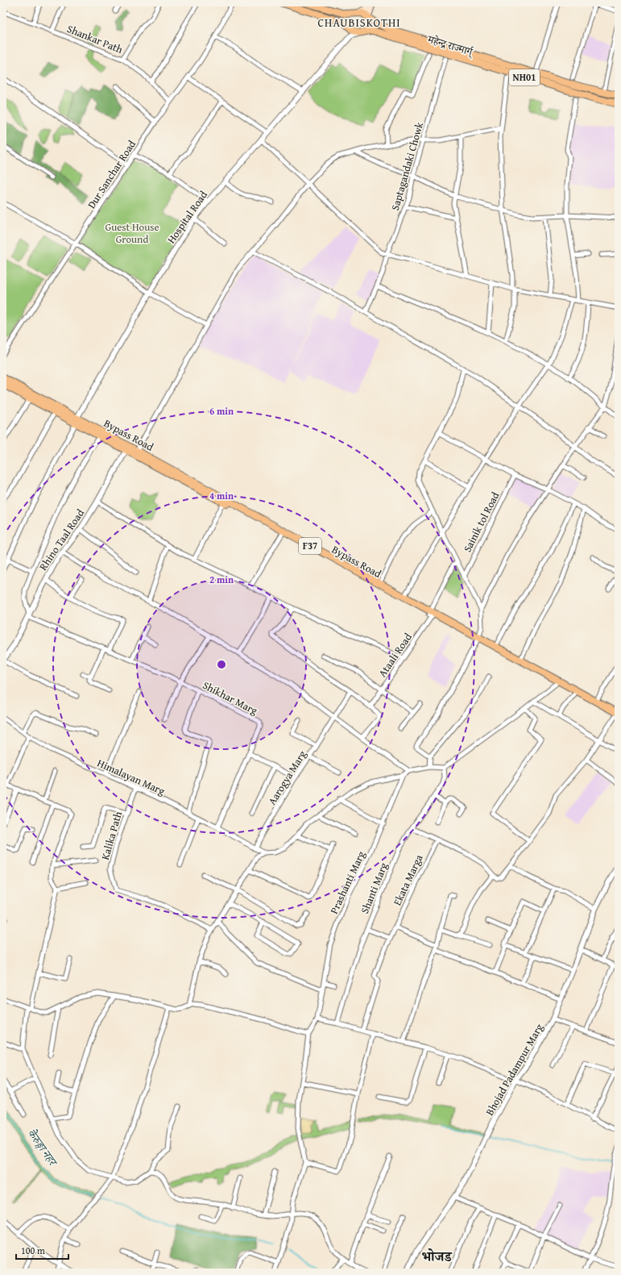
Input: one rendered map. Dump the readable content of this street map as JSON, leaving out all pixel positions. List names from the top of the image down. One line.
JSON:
{"streets":{"highway":["महेन्द्र राज्मार्ग्","NH01","Bypass Road","F37"],"street":["Shankar Path","Saptagandaki Chowk","Dur Sanchar Road","Hospital Road","Sainik tol Road","Rhino Taal Road","Ataali Road","Shikhar Marg","Himalayan Marg","Aarogya Marg","Kalika Path","Ekata Marga","Prashanti Marg","Shanti Marg","Bhojad Padampur Marg"]},"crossings":[["Shankar Path","Dur Sanchar Road"],["महेन्द्र राज्मार्ग्","Hospital Road"],["Hospital Road","Bypass Road"],["Bypass Road","Rhino Taal Road"],["Bypass Road","Ataali Road"],["Rhino Taal Road","Shikhar Marg"],["Shikhar Marg","Himalayan Marg"],["Himalayan Marg","Aarogya Marg"],["Himalayan Marg","Kalika Path"]],"districts":["CHAUBISKOTHI","भोजड"],"water":["केेरुङ्गा नहर"],"parks":["Guest House Ground"],"scale_bar":"100 m","rings":["6 min","4 min","2 min"]}
